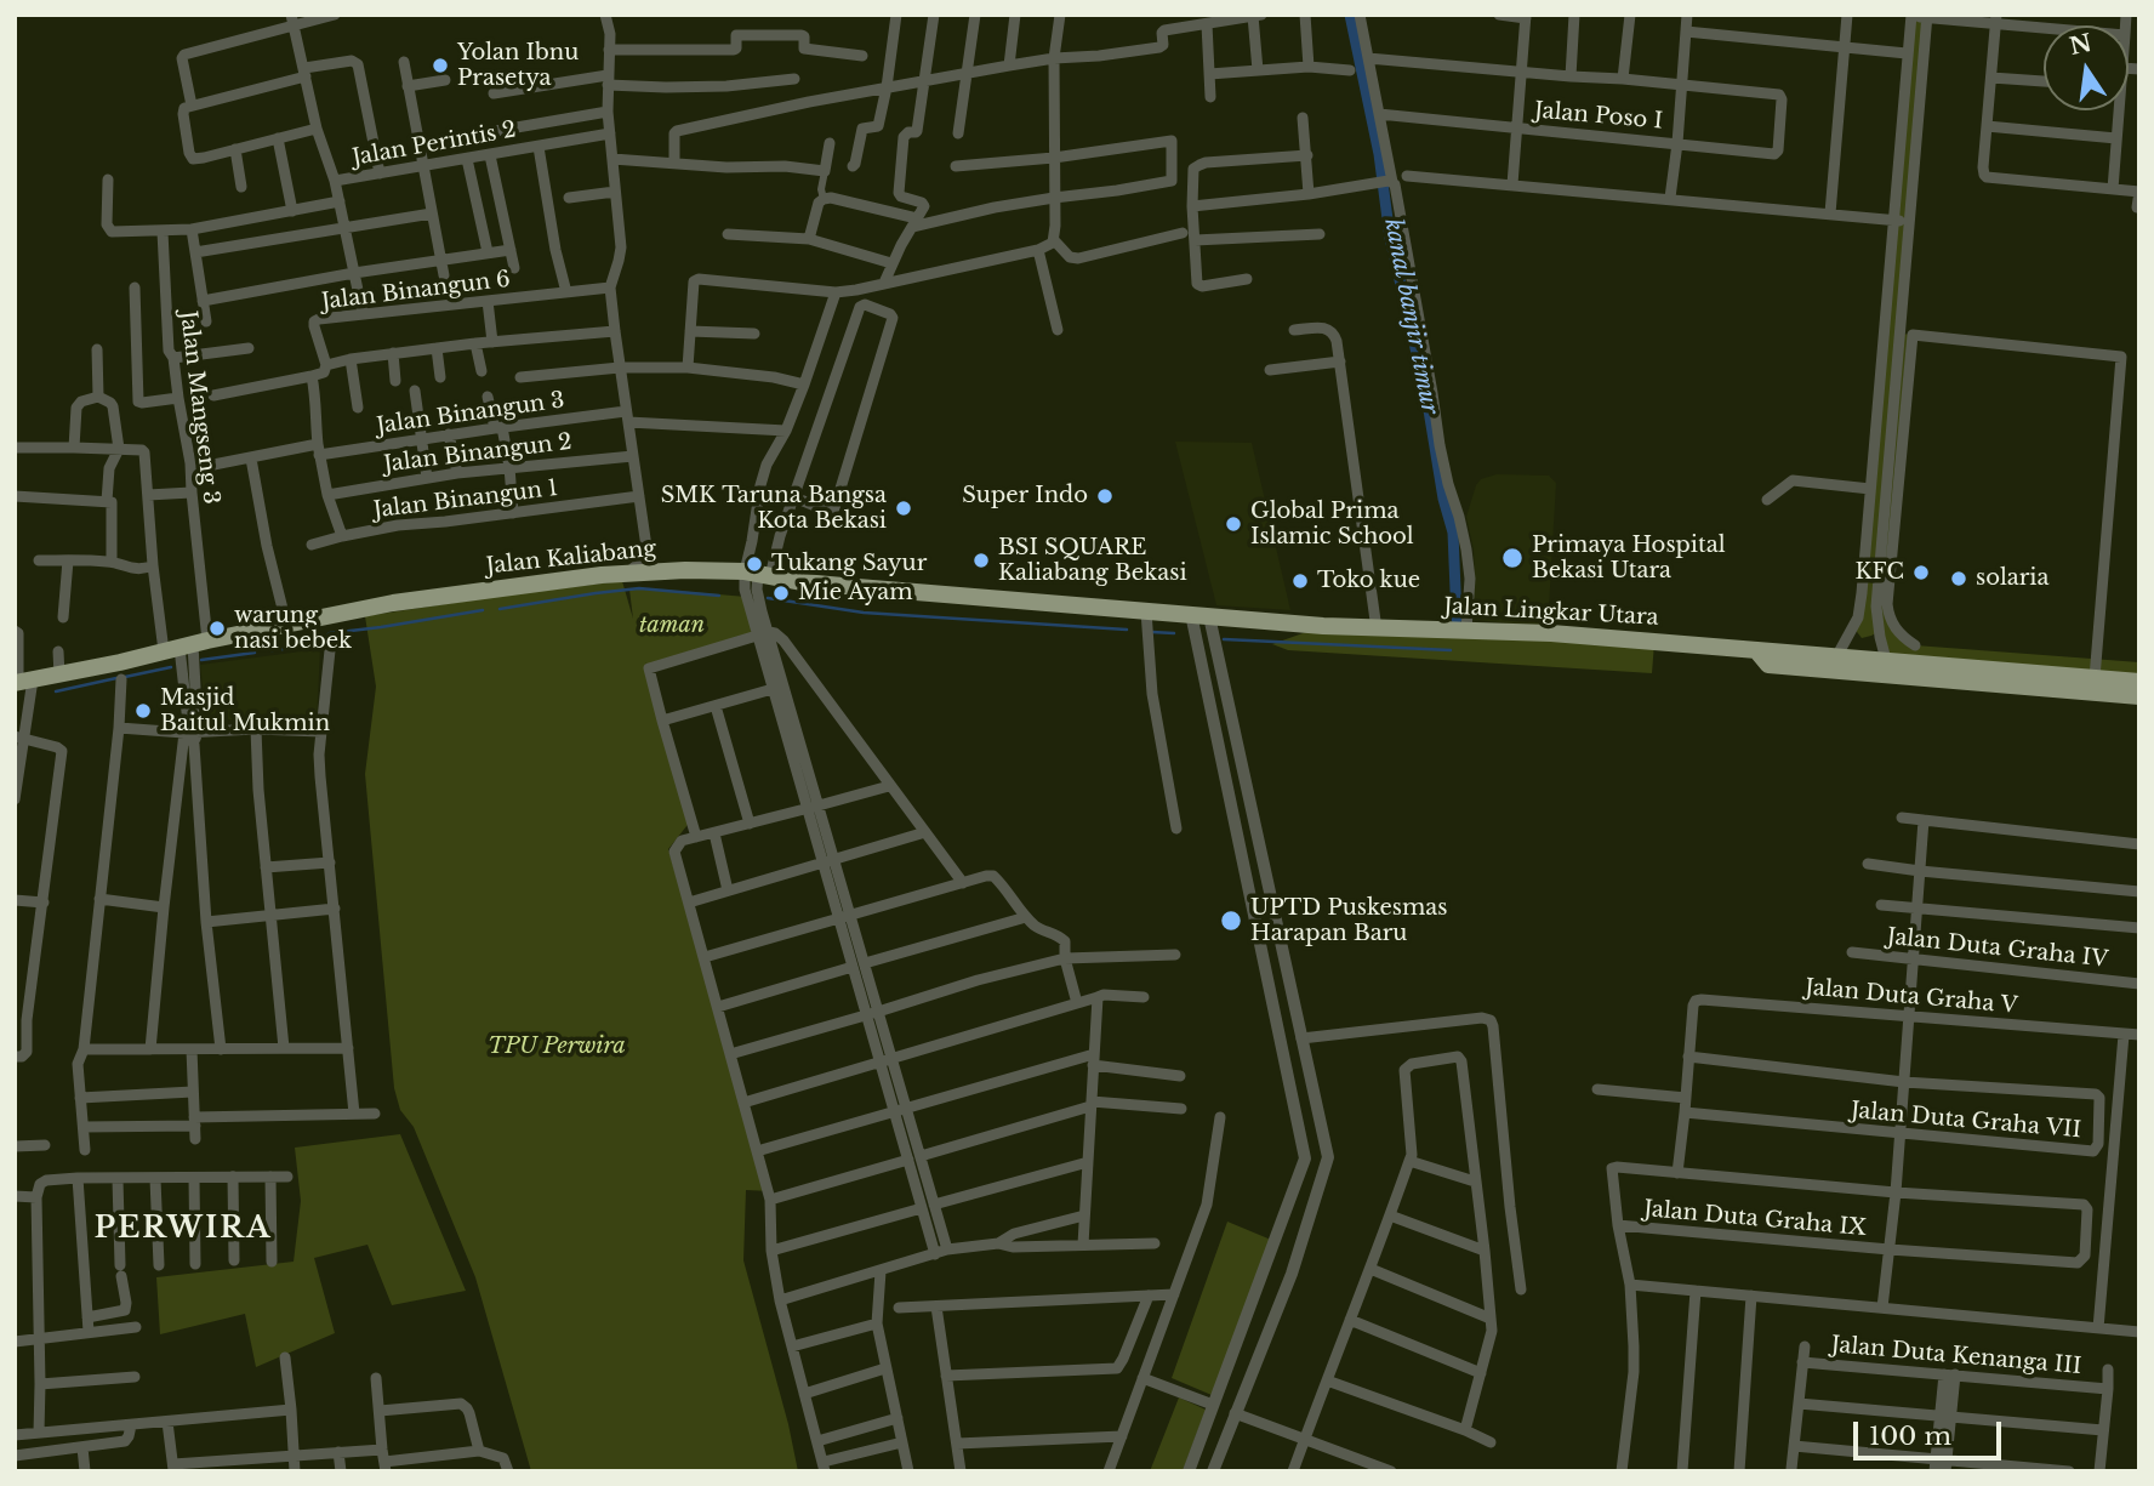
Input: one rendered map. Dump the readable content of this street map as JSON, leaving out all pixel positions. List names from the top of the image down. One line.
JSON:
{"streets":{"main road":["Jalan Kaliabang","Jalan Lingkar Utara"],"street":["Jalan Poso I","Jalan Perintis 2","Jalan Binangun 6","Jalan Mangseng 3","Jalan Binangun 3","Jalan Binangun 2","Jalan Binangun 1","Jalan Duta Graha IV","Jalan Duta Graha V","Jalan Duta Graha VII","Jalan Duta Graha IX","Jalan Duta Kenanga III"]},"crossings":[["Jalan Mangseng 3","Jalan Binangun 3"],["Jalan Mangseng 3","Jalan Kaliabang"],["Jalan Kaliabang","Jalan Lingkar Utara"]],"districts":["PERWIRA"],"water":["kanal banjir timur"],"parks":["taman","TPU Perwira"],"places":["Yolan Ibnu Prasetya","Super Indo","SMK Taruna Bangsa Kota Bekasi","Global Prima Islamic School","Primaya Hospital Bekasi Utara","BSI SQUARE Kaliabang Bekasi","Tukang Sayur","KFC","solaria","Toko kue","Mie Ayam","warung nasi bebek","Masjid Baitul Mukmin","UPTD Puskesmas Harapan Baru"],"scale_bar":"100 m","north":"top"}
